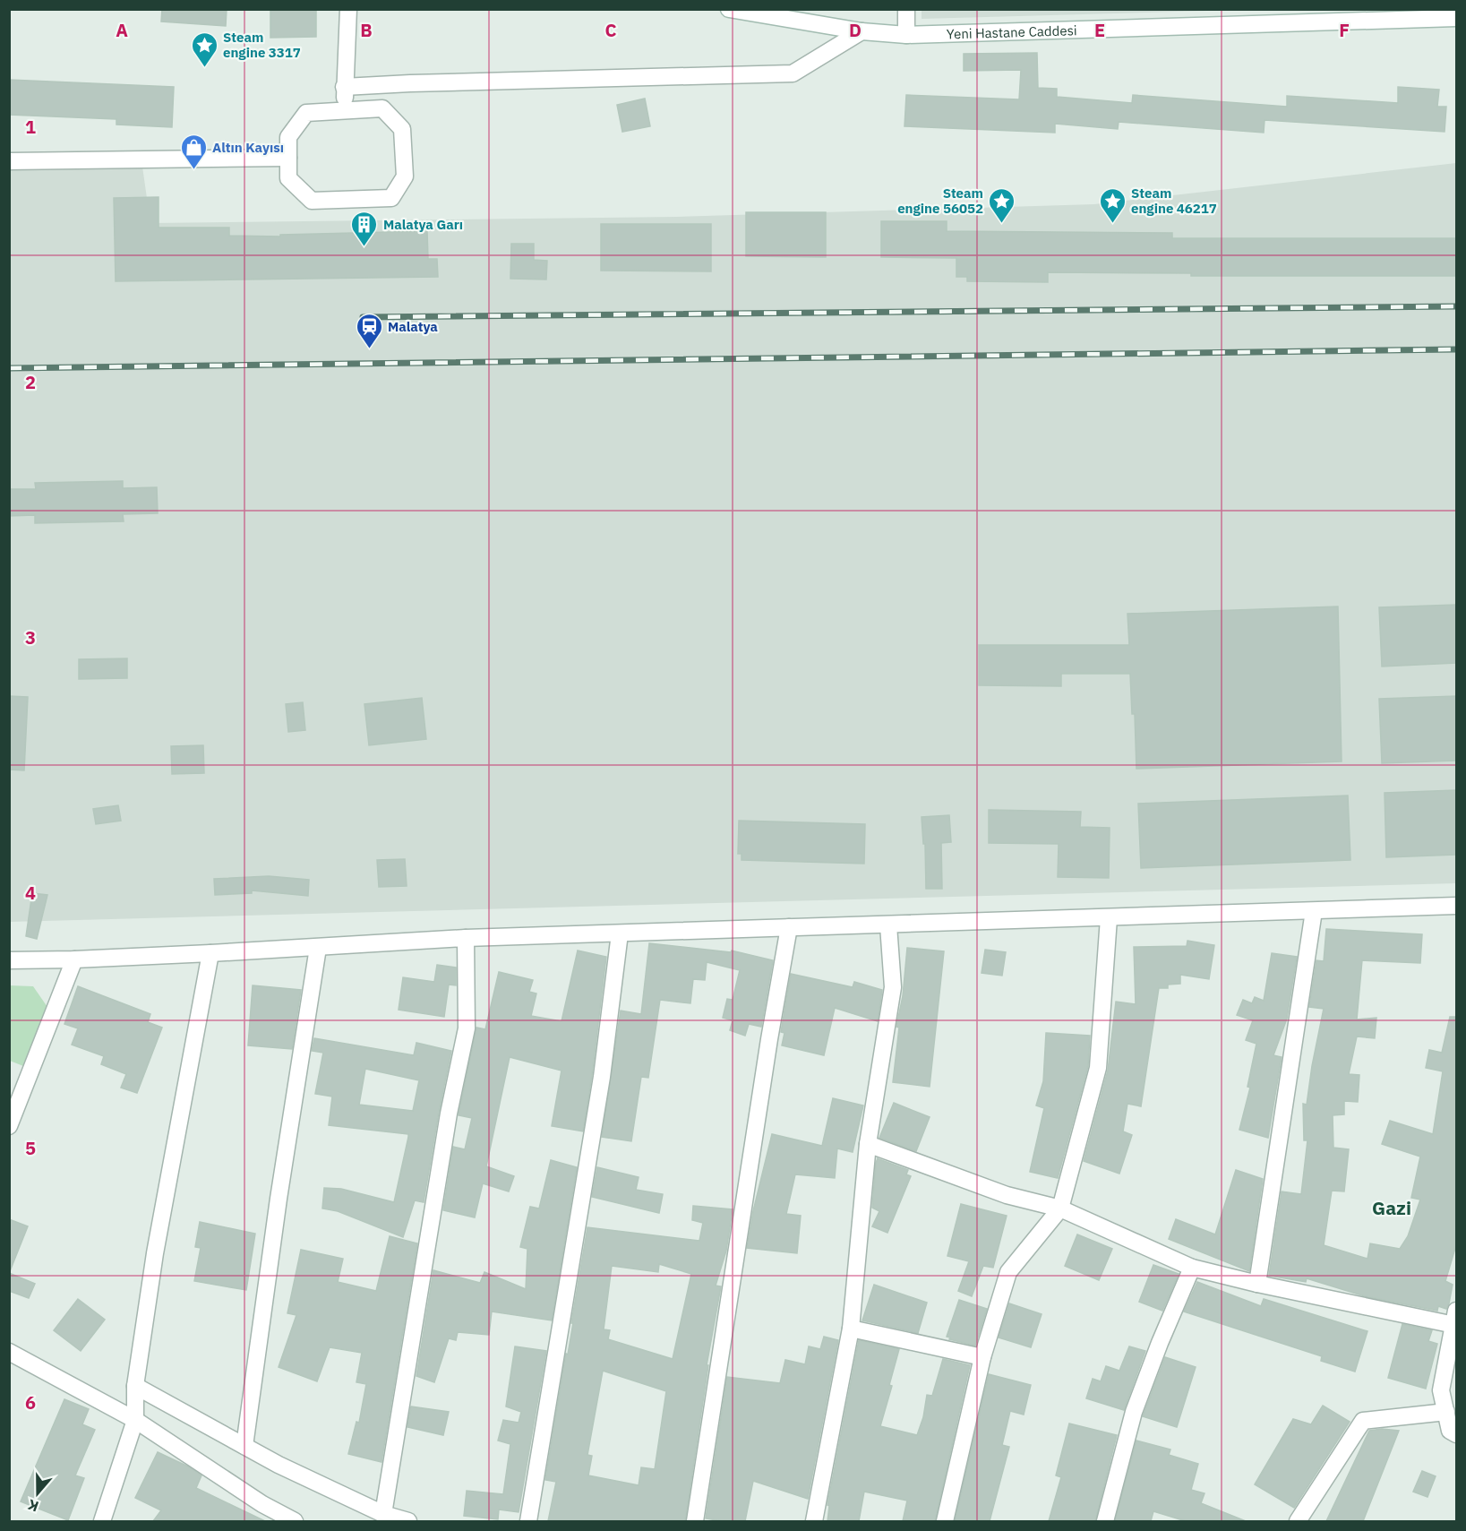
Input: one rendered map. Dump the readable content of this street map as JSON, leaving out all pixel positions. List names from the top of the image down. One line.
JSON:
{"streets":{"street":["Yeni Hastane Caddesi"]},"districts":["Gazi"],"places":{"place":["Steam engine 3317","Steam engine 56052","Steam engine 46217"],"shop":["Altın Kayısı"],"building":["Malatya Garı"],"station":["Malatya"]},"north":"bottom","grid":{"columns":["A","B","C","D","E","F"],"rows":["1","2","3","4","5","6"]}}
